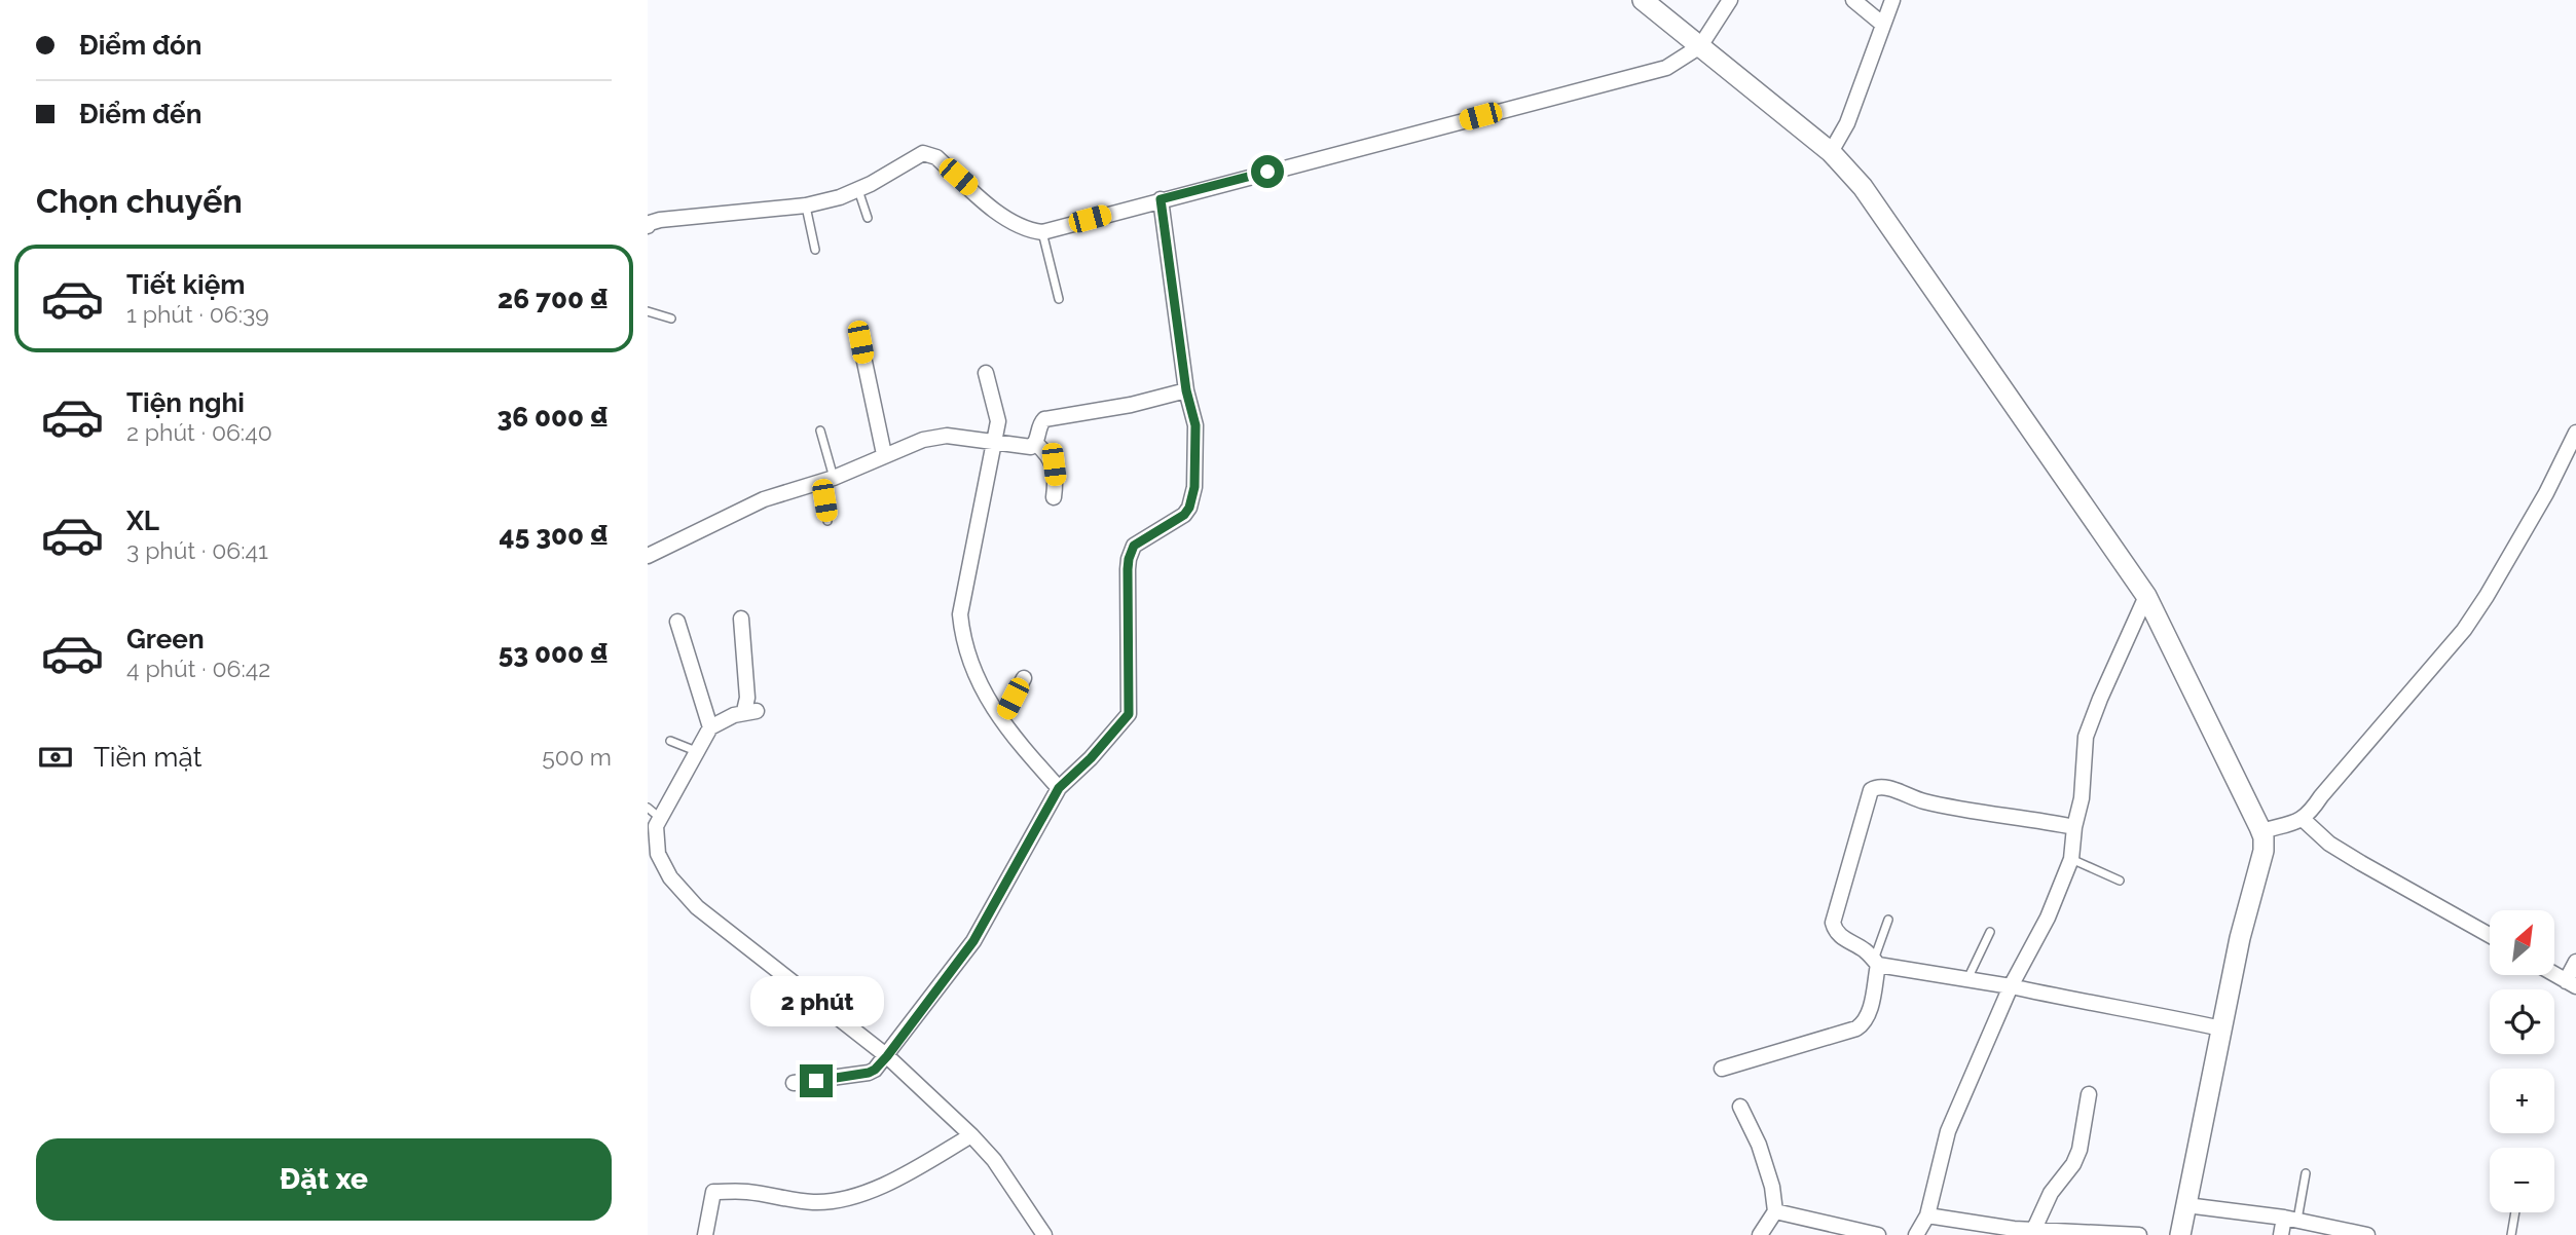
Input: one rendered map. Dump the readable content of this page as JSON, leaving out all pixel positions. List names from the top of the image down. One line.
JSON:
{"north":"top right","page":{"banner":["Điểm đón","Điểm đến"],"heading":"Chọn chuyến","list":[{"name":"Tiết kiệm","note":"1 phút · 06:39","value":"26 700 ₫"},{"name":"Tiện nghi","note":"2 phút · 06:40","value":"36 000 ₫"},{"name":"XL","note":"3 phút · 06:41","value":"45 300 ₫"},{"name":"Green","note":"4 phút · 06:42","value":"53 000 ₫"}],"pay":["Tiền mặt","500 m"],"map_buttons":["+","−"],"bubble":"2 phút","buttons":"Đặt xe"}}
